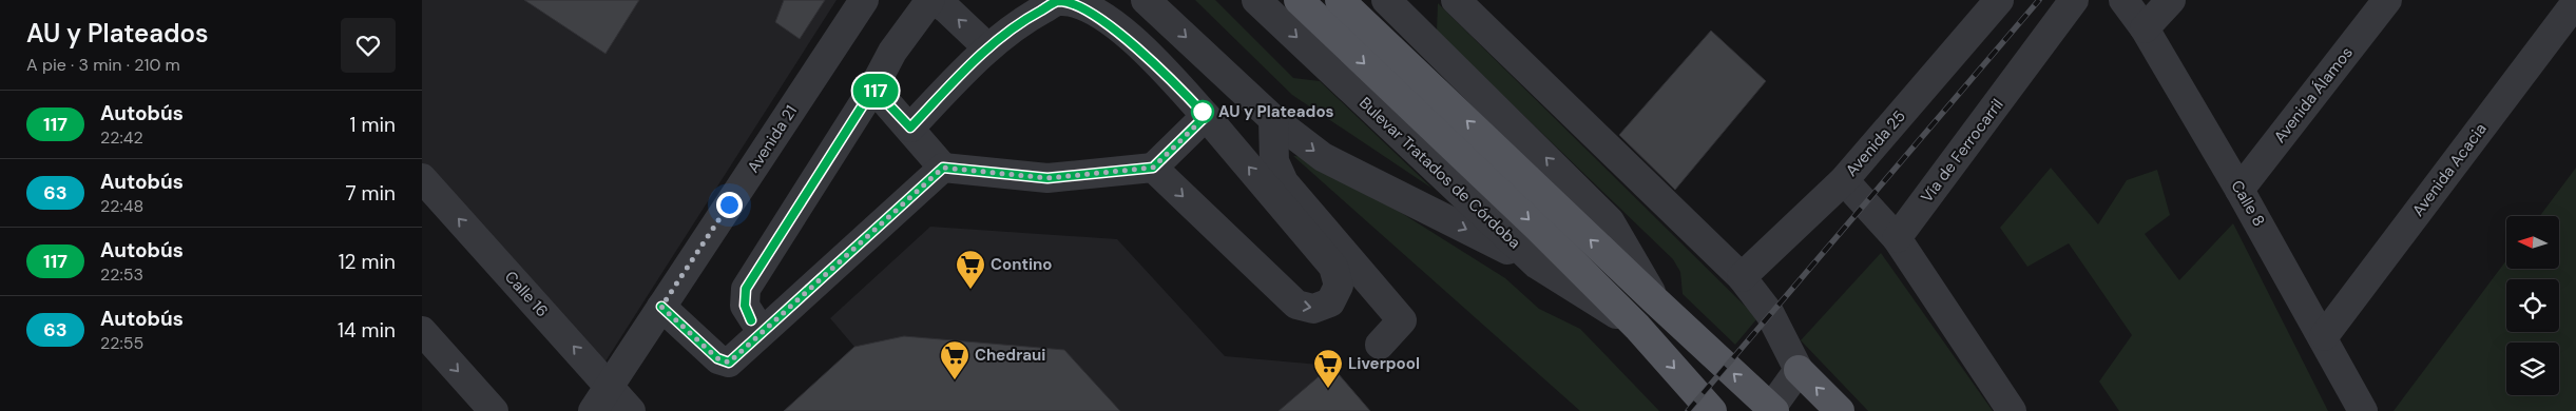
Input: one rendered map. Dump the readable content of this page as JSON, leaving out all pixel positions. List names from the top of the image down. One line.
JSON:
{"streets":{"main road":["Bulevar Tratados de Córdoba"],"street":["Avenida Álamos","Avenida 21","Avenida 25","Vía de Ferrocarril","Avenida Acacia","Calle 8","Calle 16"]},"crossings":[["Avenida Álamos","Calle 8"],["Avenida 21","Calle 16"],["Avenida Acacia","Calle 8"]],"places":{"other":["AU y Plateados"],"supermarket":["Contino","Chedraui","Liverpool"]},"lines":["bus line 117"],"north":"left","page":{"heading":["AU y Plateados","A pie · 3 min · 210 m"],"on_map":"117","list":[{"mark":"117","name":"Autobús","note":"22:42","value":"1 min"},{"mark":"63","name":"Autobús","note":"22:48","value":"7 min"},{"mark":"117","name":"Autobús","note":"22:53","value":"12 min"},{"mark":"63","name":"Autobús","note":"22:55","value":"14 min"}]}}
